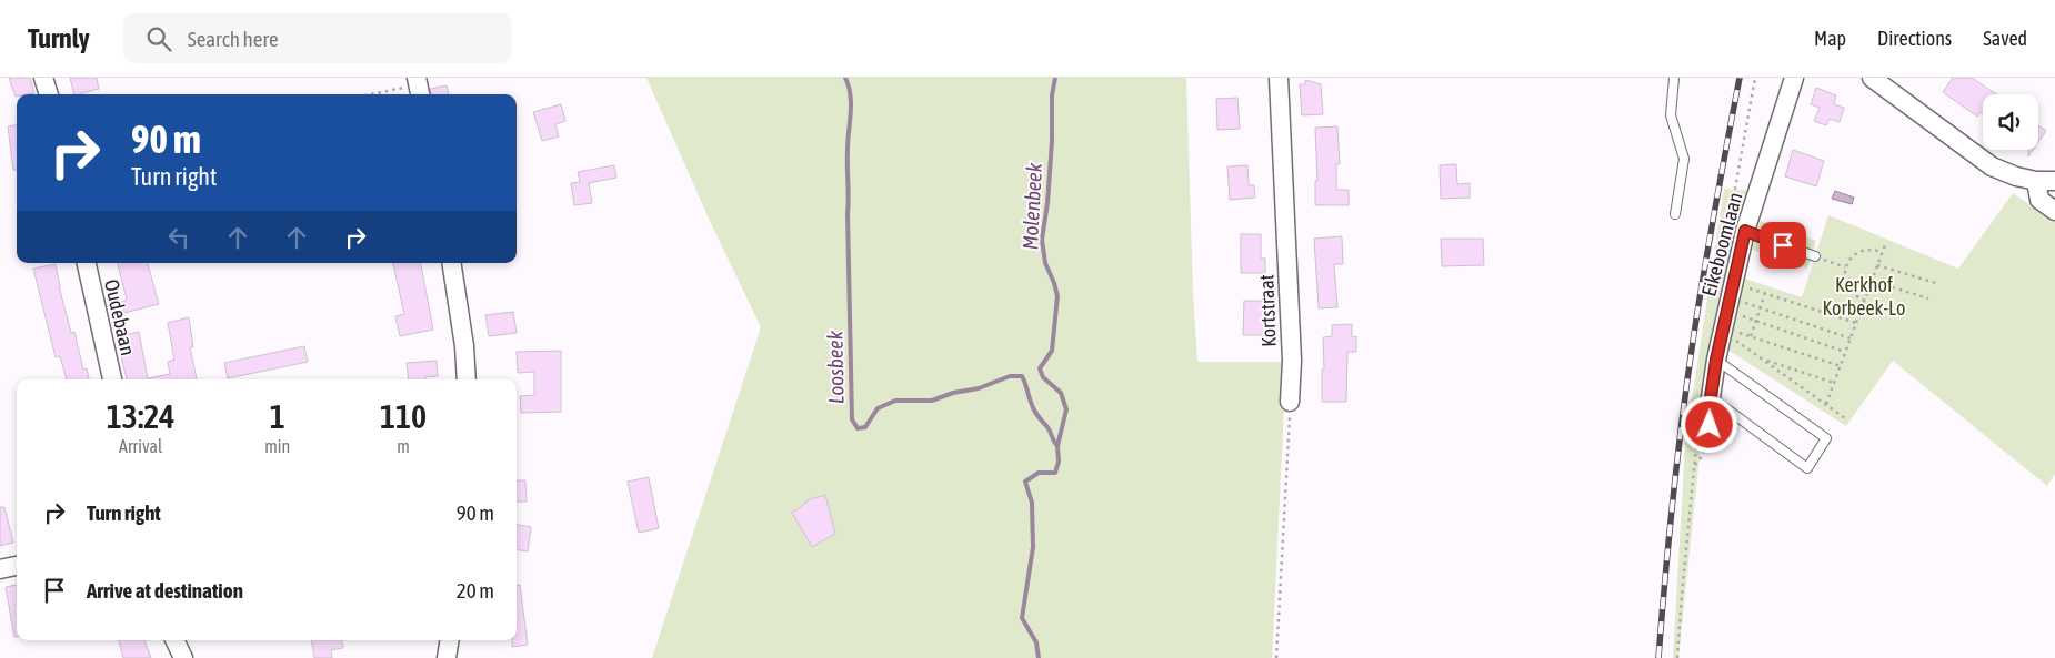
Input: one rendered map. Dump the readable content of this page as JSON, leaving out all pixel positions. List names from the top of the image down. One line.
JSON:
{"streets":{"street":["Eikeboomlaan","Kortstraat","Oudebaan"]},"water":["Molenbeek","Loosbeek"],"parks":["Kerkhof Korbeek-Lo"],"page":{"header":"Turnly","search":"Search here","nav":["Map","Directions","Saved"],"turn":["90 m","Turn right"],"eta":["13:24","Arrival","1","min","110","m"],"list":[{"name":"Turn right","value":"90 m"},{"name":"Arrive at destination","value":"20 m"}]}}
